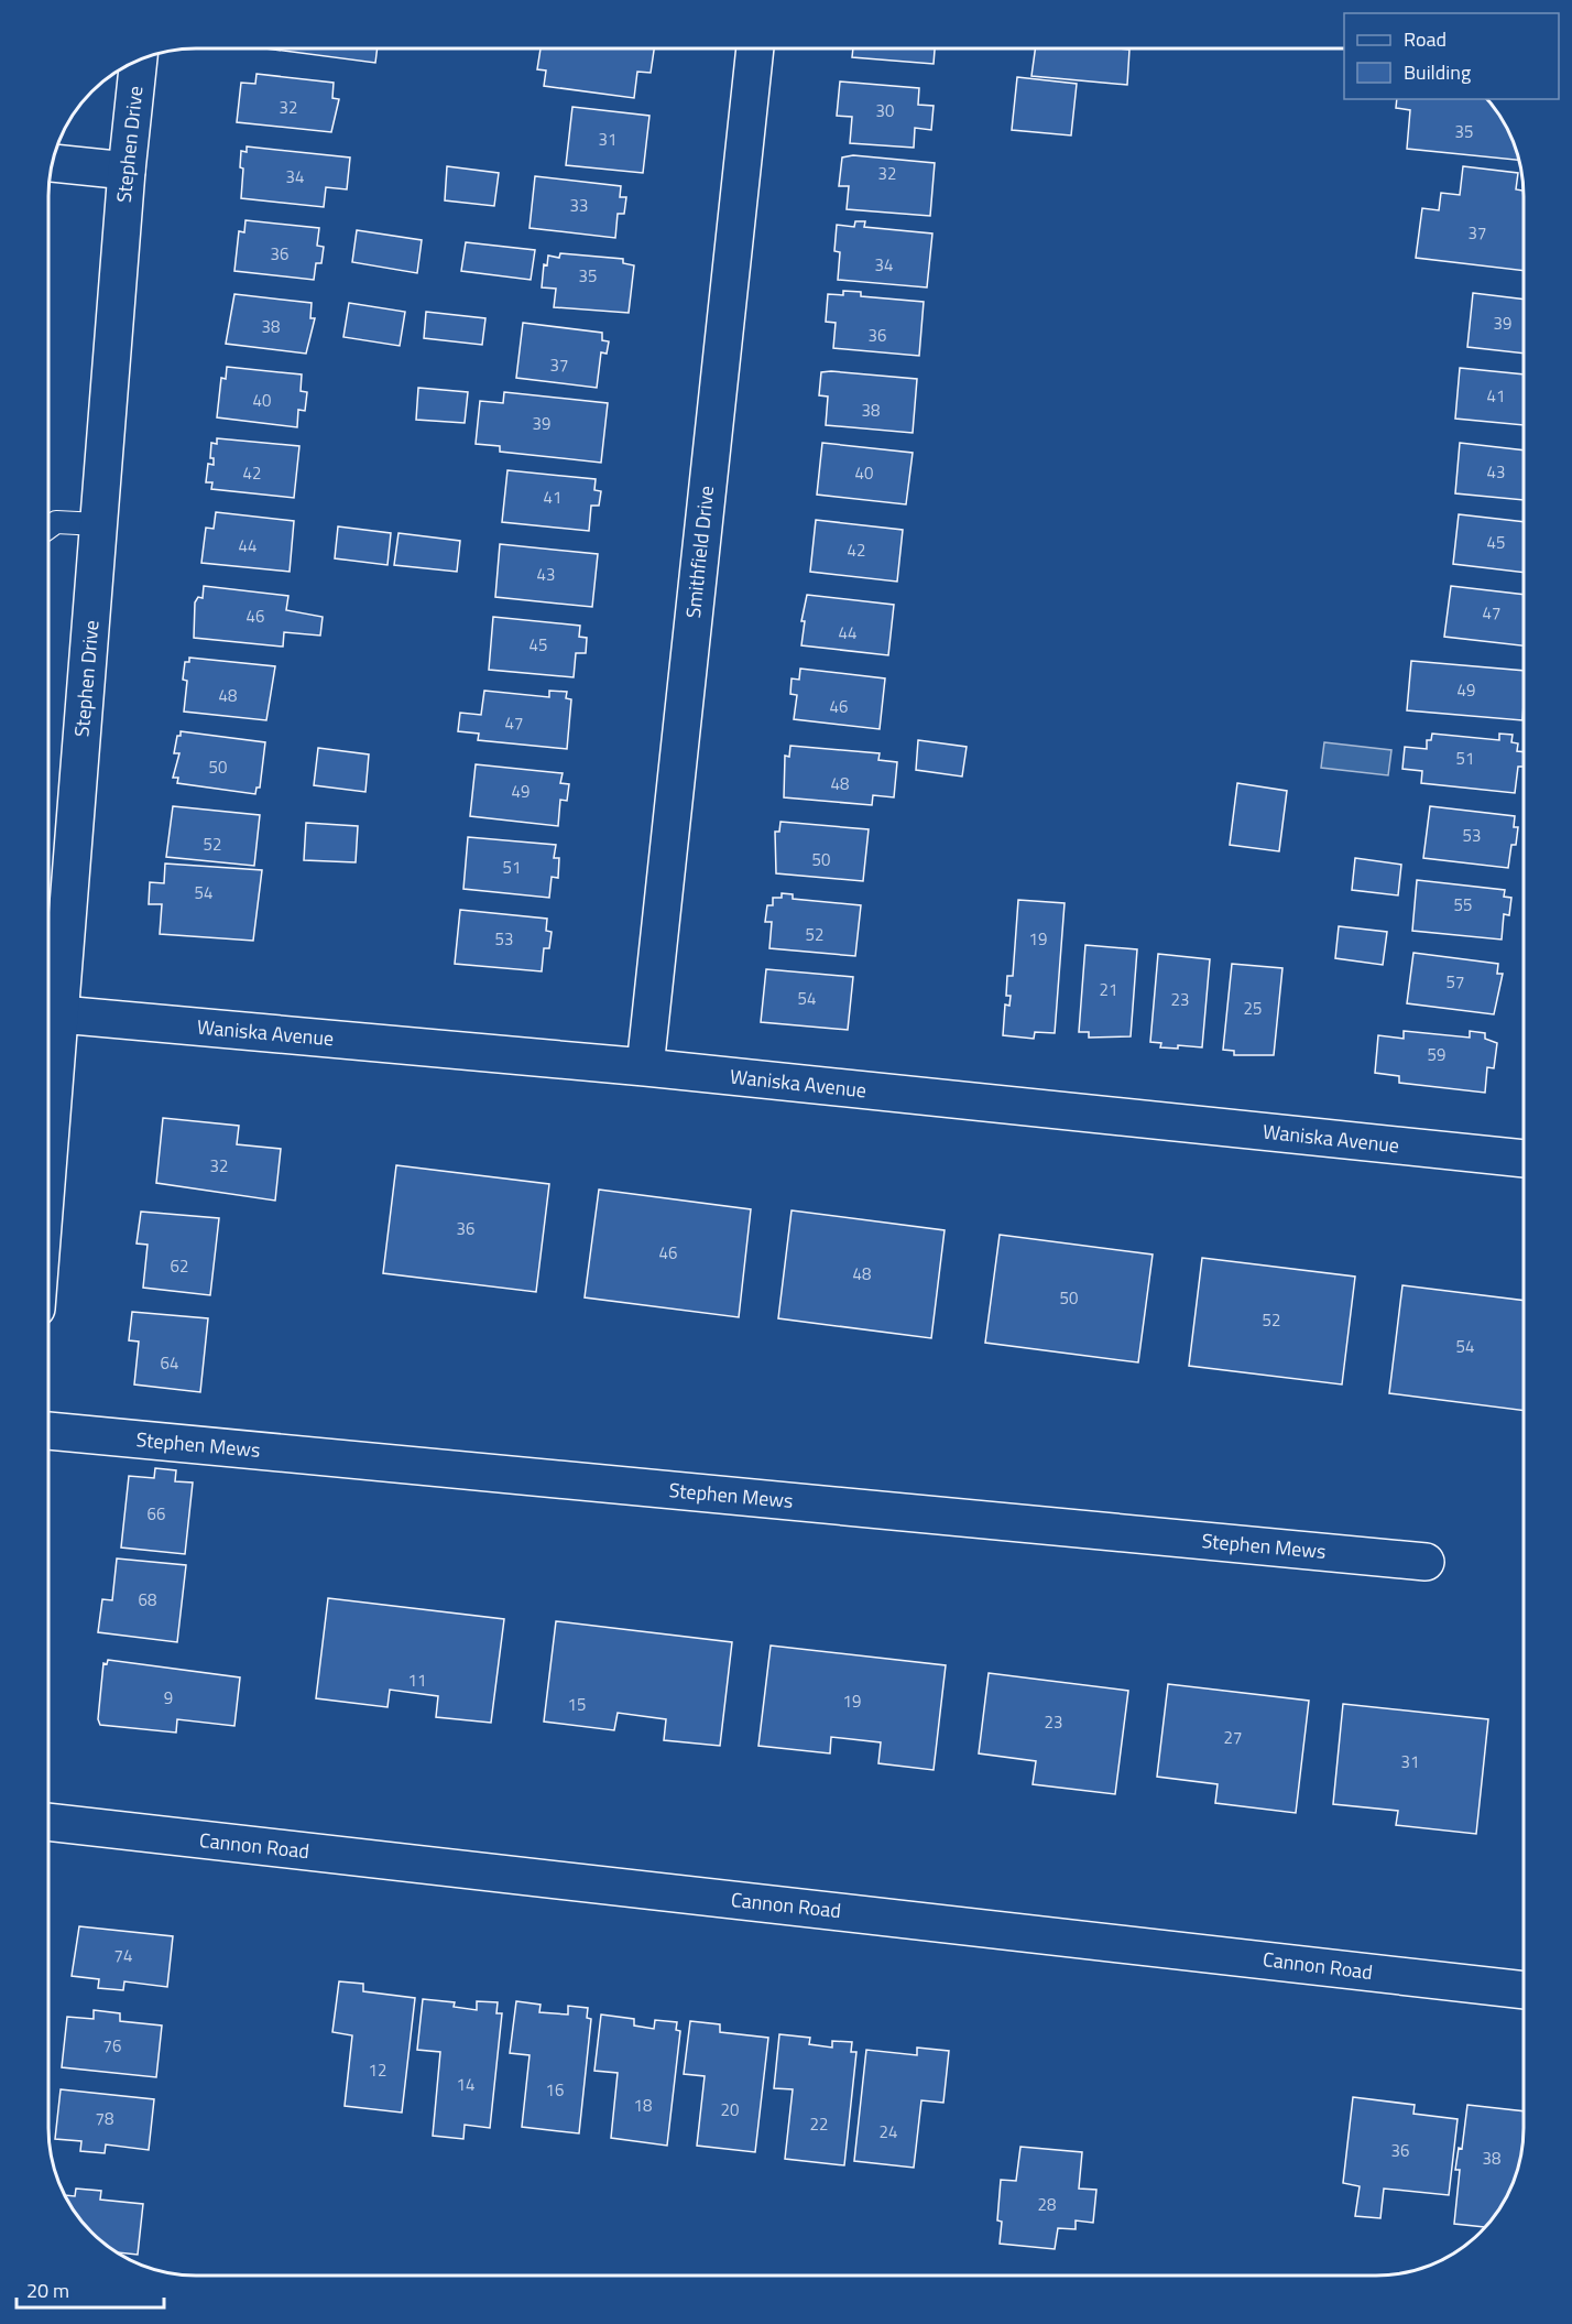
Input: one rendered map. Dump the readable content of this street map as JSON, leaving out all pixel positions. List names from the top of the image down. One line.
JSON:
{"streets":{"street":["Stephen Drive","Smithfield Drive","Waniska Avenue","Stephen Mews","Cannon Road"]},"crossings":[["Stephen Drive","Waniska Avenue"],["Smithfield Drive","Waniska Avenue"]],"house_numbers":["32","30","35","31","32","34","33","37","36","34","35","39","38","36","37","41","40","38","39","43","42","40","41","45","44","42","43","47","46","44","45","49","48","46","47","51","50","48","49","53","52","50","51","54","55","52","53","19","57","21","54","23","25","59","32","36","46","62","48","50","52","54","64","66","68","11","9","19","15","23","27","31","74","76","12","14","16","18","20","78","22","24","36","38","28"],"legend":["Road","Building"],"scale_bar":"20 m"}
